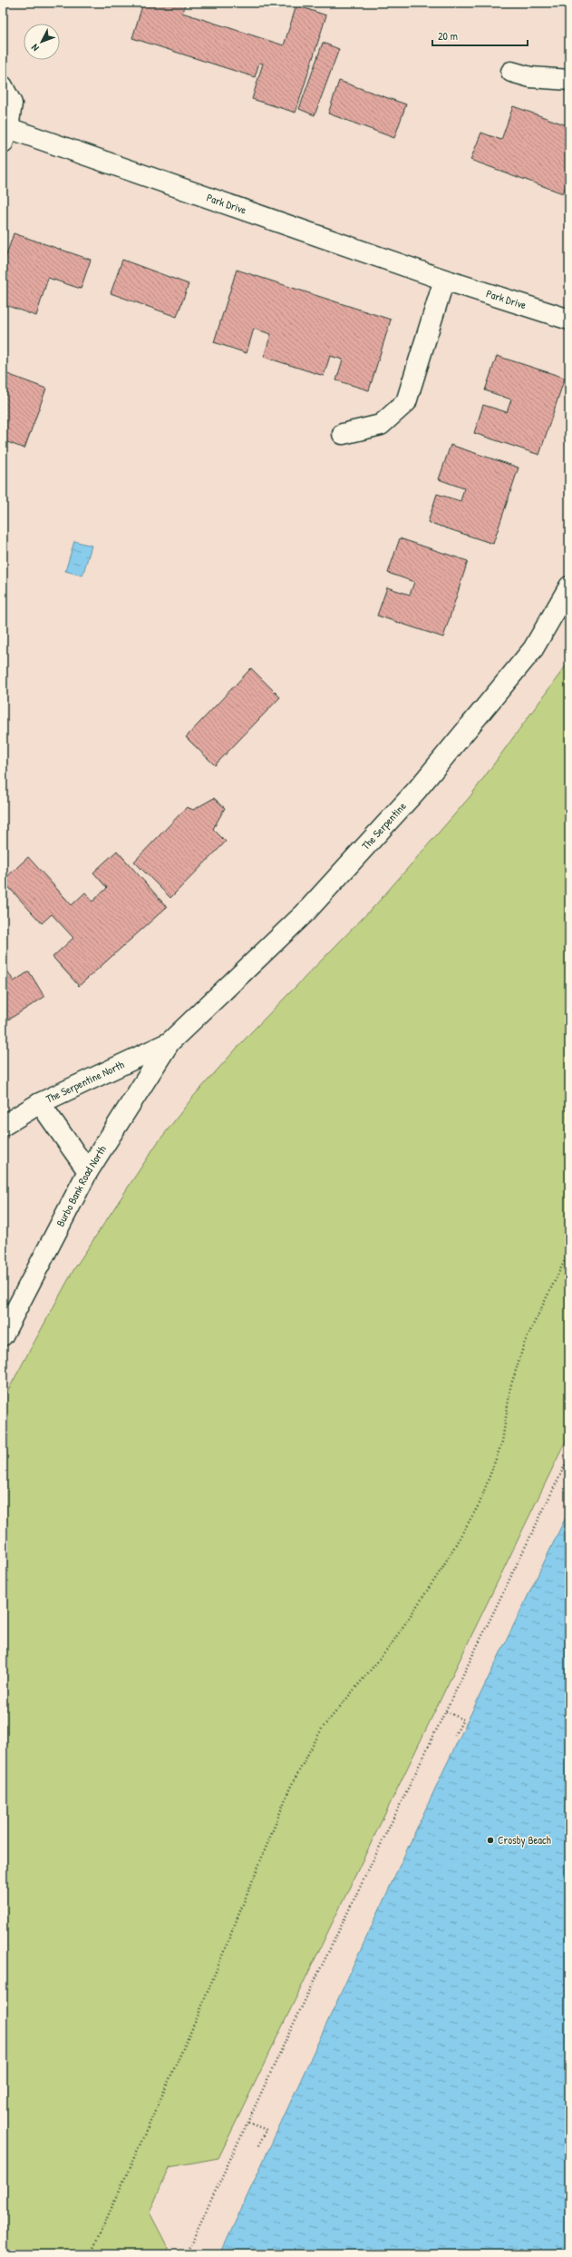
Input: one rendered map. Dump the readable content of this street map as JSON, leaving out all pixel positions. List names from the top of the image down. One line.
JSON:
{"streets":{"street":["Park Drive","The Serpentine","The Serpentine North","Burbo Bank Road North"]},"crossings":[["The Serpentine","The Serpentine North"],["The Serpentine","Burbo Bank Road North"],["The Serpentine North","Burbo Bank Road North"]],"places":["Crosby Beach"],"scale_bar":"20 m","north":"bottom left"}
